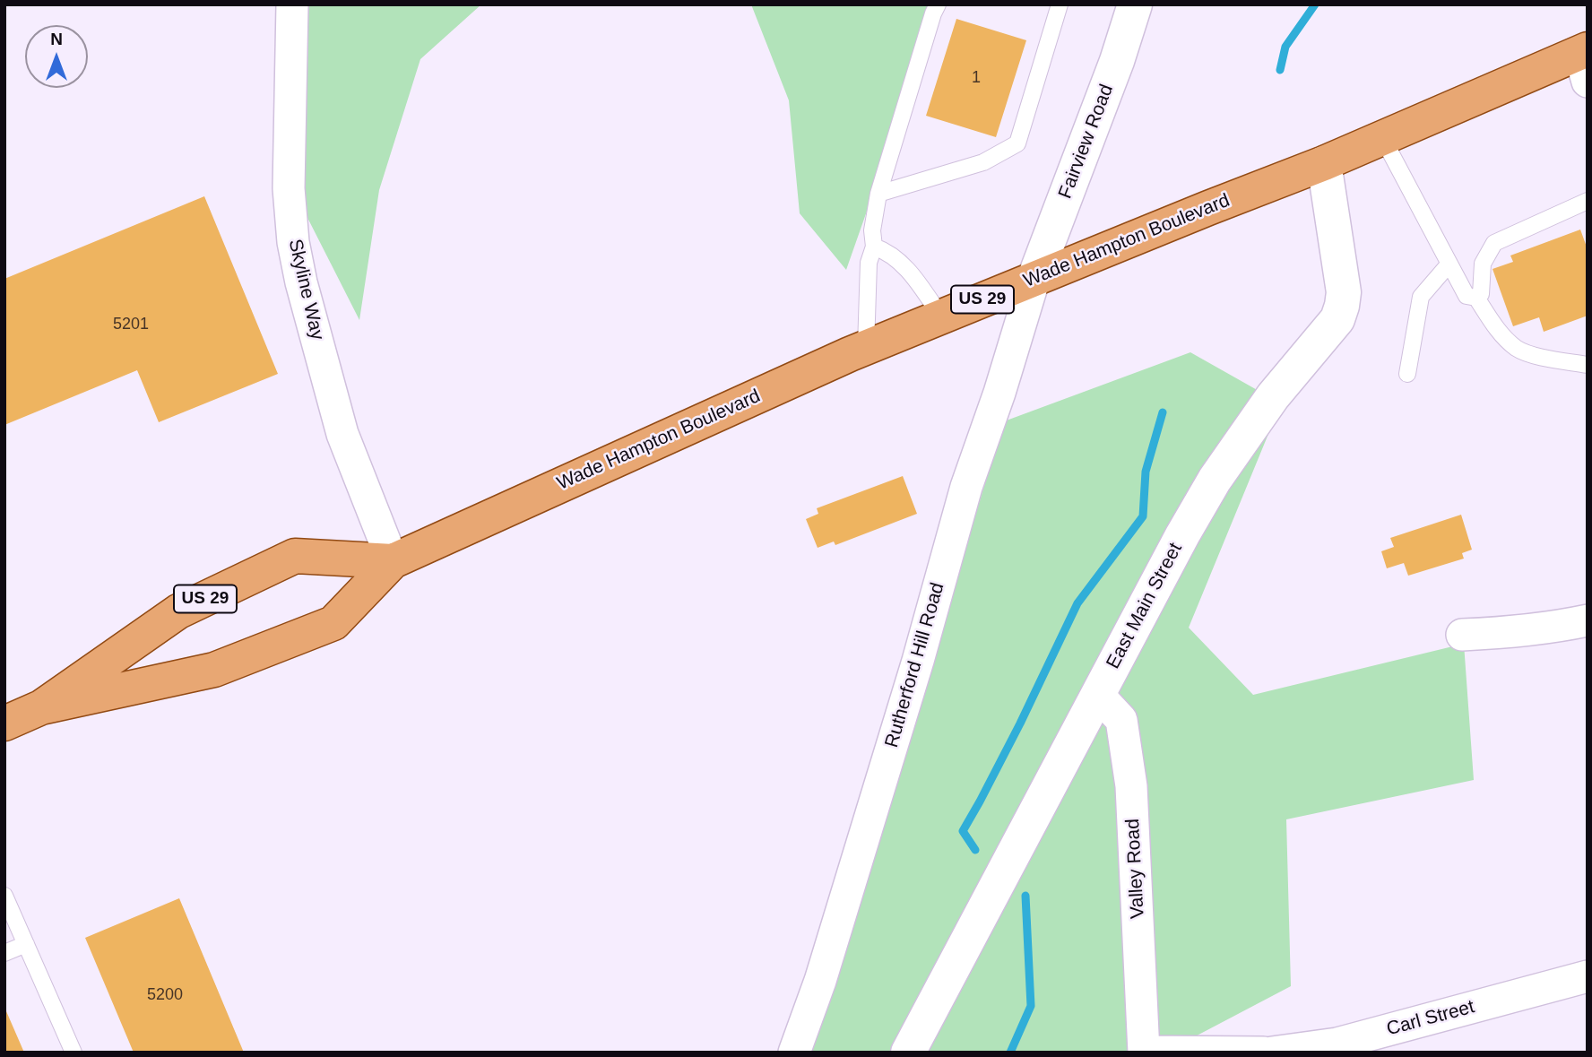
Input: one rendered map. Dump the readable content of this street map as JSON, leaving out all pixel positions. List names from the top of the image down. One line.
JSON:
{"streets":{"main road":["Wade Hampton Boulevard","US 29"],"street":["Fairview Road","Skyline Way","East Main Street","Rutherford Hill Road","Valley Road","Carl Street"]},"crossings":[["Fairview Road","Wade Hampton Boulevard"],["Fairview Road","Rutherford Hill Road"],["Wade Hampton Boulevard","Skyline Way"],["Wade Hampton Boulevard","East Main Street"],["Wade Hampton Boulevard","Rutherford Hill Road"],["East Main Street","Valley Road"]],"house_numbers":["1","5201","5200"],"north":"top"}
